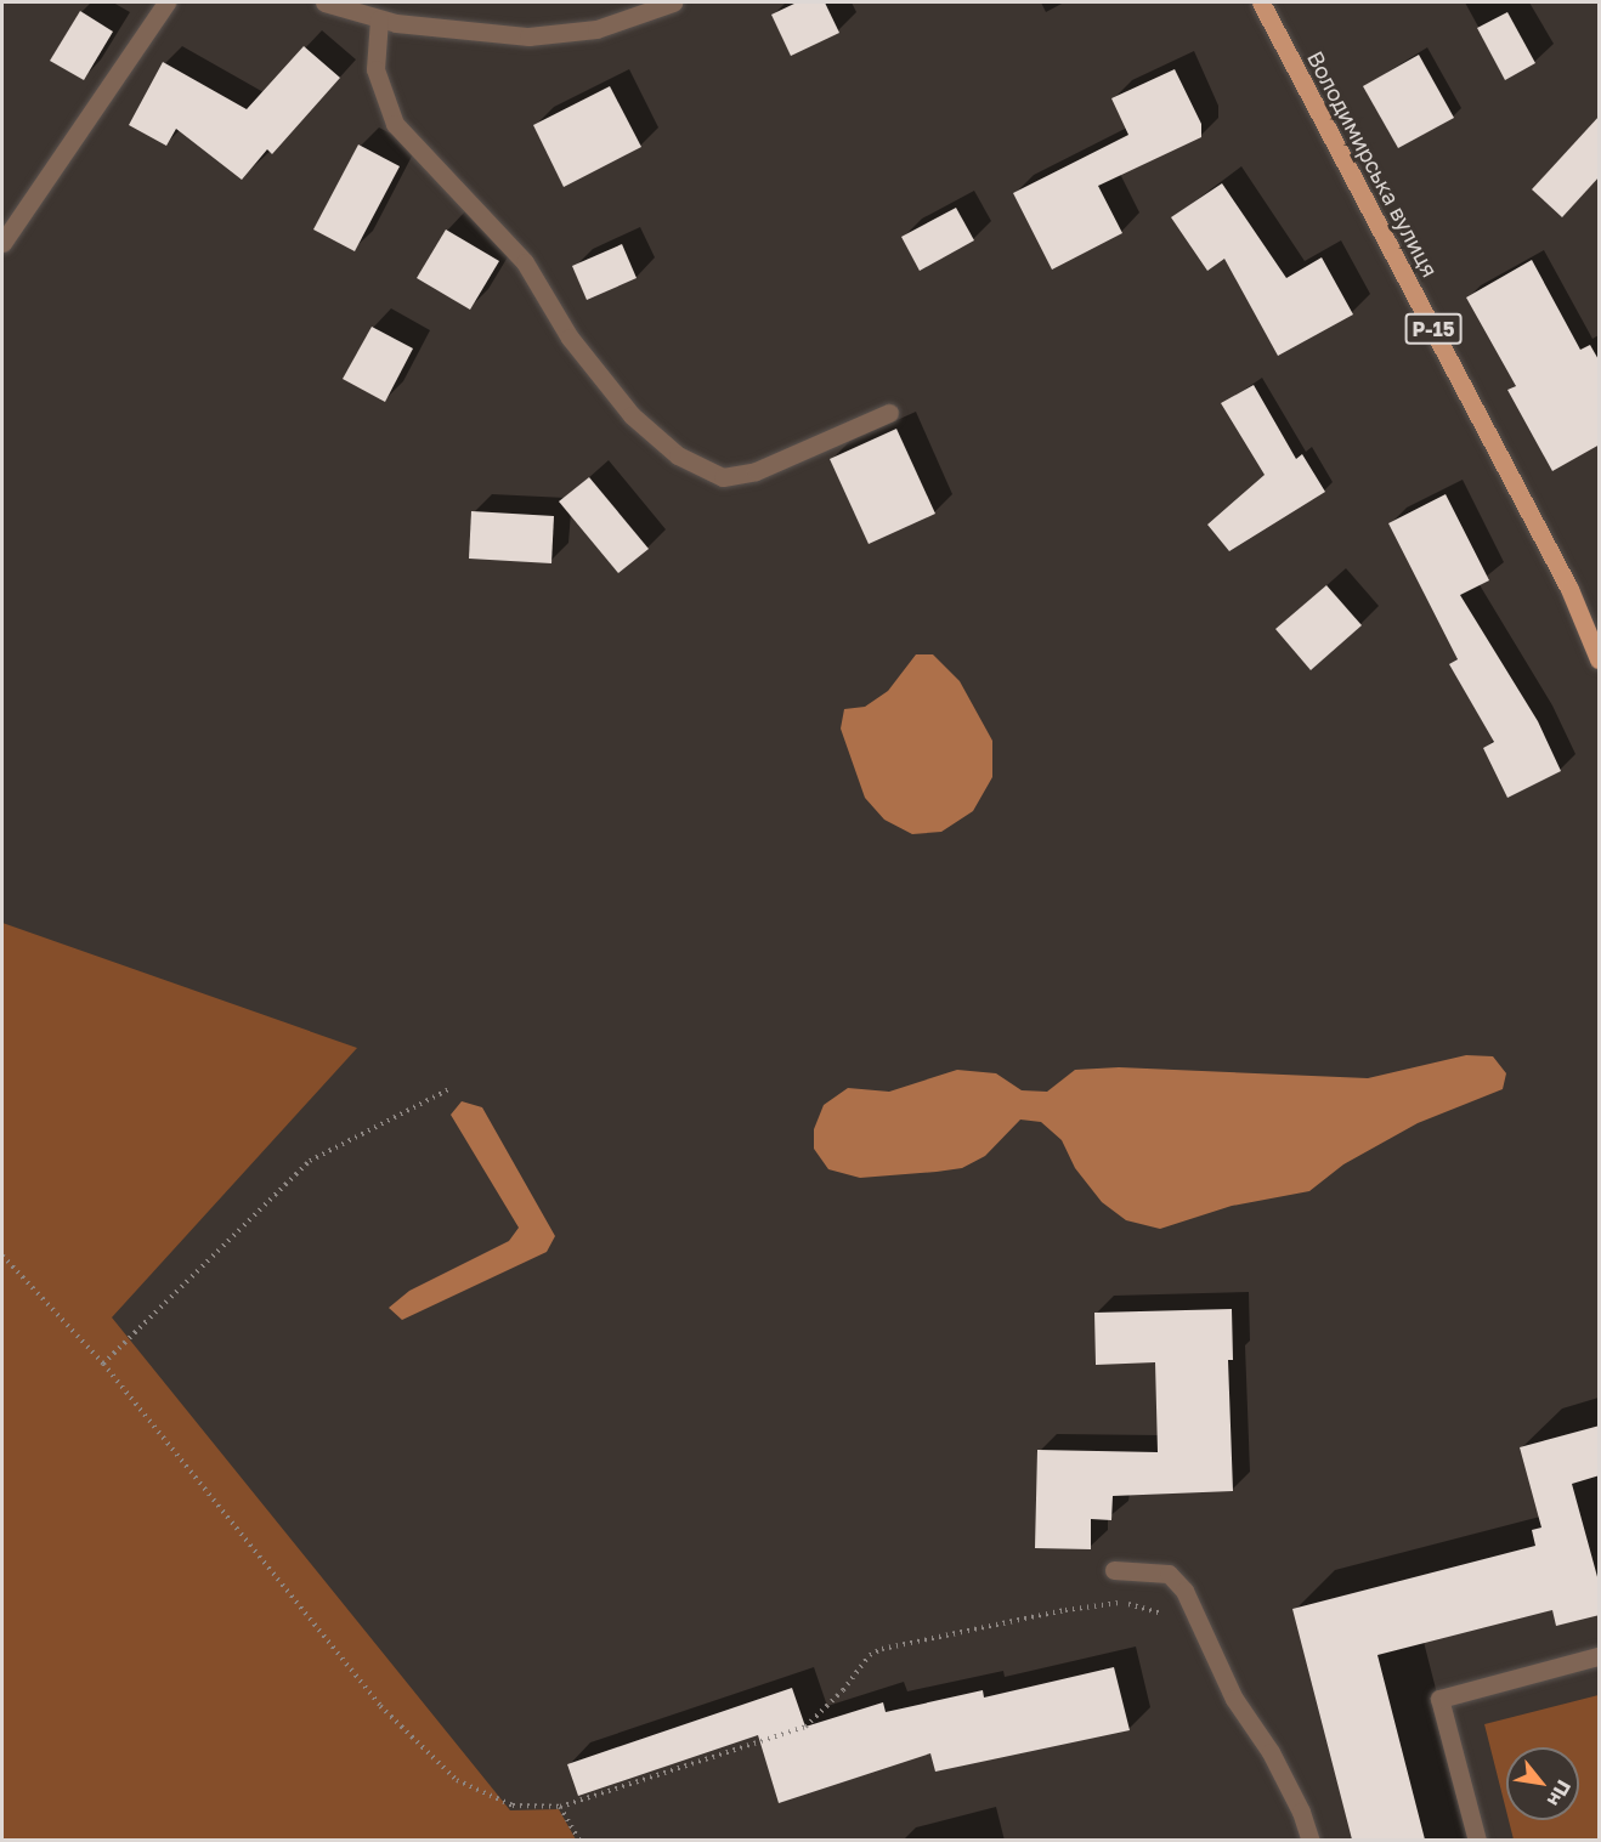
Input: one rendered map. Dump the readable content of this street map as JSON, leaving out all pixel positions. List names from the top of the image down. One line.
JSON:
{"streets":{"main road":["Володимирська вулиця","Р-15"]},"north":"bottom right"}
